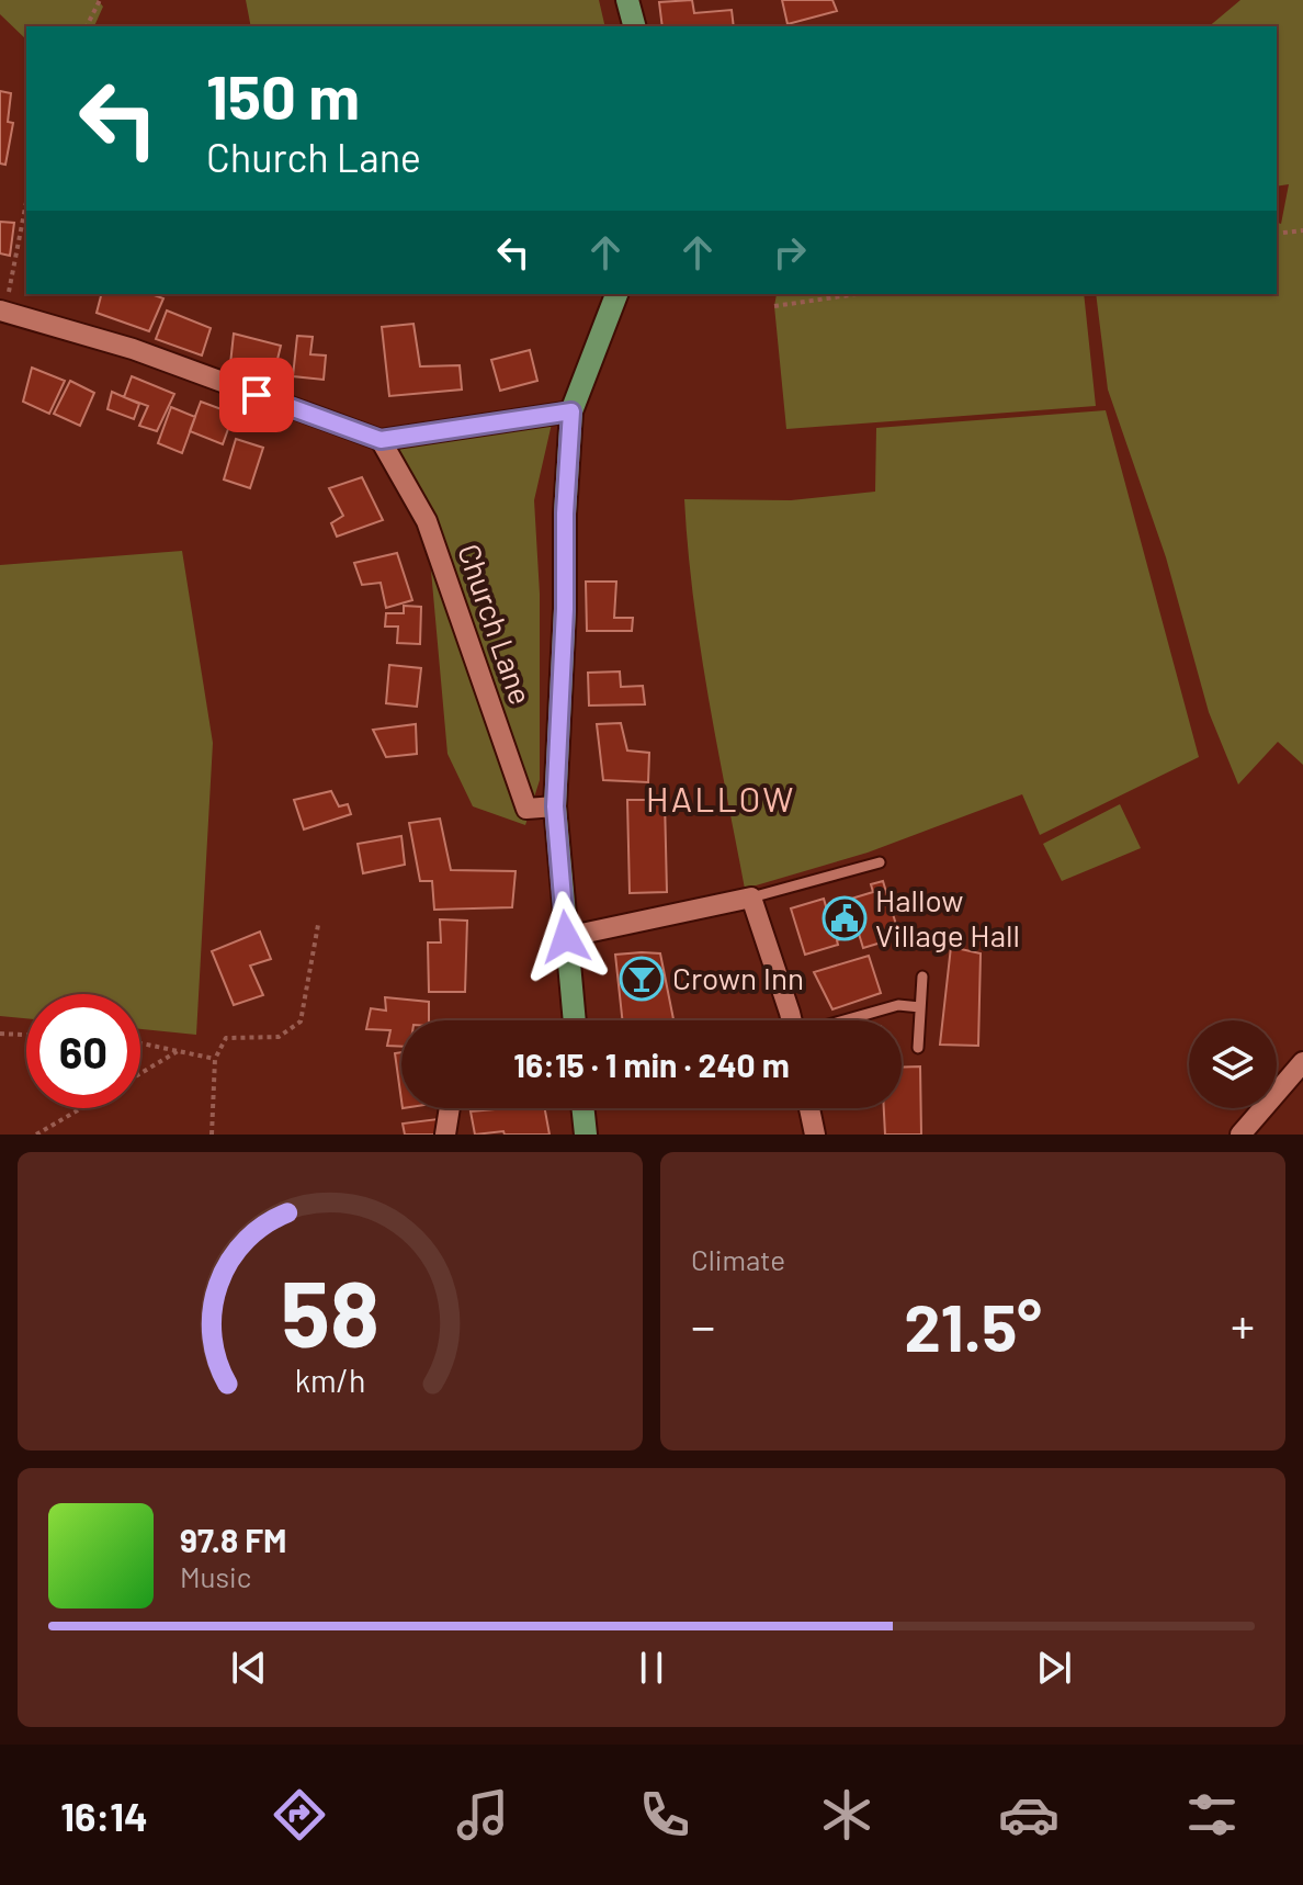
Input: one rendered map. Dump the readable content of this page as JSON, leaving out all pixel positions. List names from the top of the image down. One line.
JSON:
{"streets":{"street":["Church Lane"]},"districts":["HALLOW"],"places":{"public building":["Hallow Village Hall"],"bar":["Crown Inn"]},"page":{"turn":["150 m","Church Lane"],"limit":"60","trip":"16:15 · 1 min · 240 m","tile":"Climate","heat":["−","21.5°","+"],"song":["97.8 FM","Music"],"tabs":"16:14","gauge":["58","km/h"]}}
